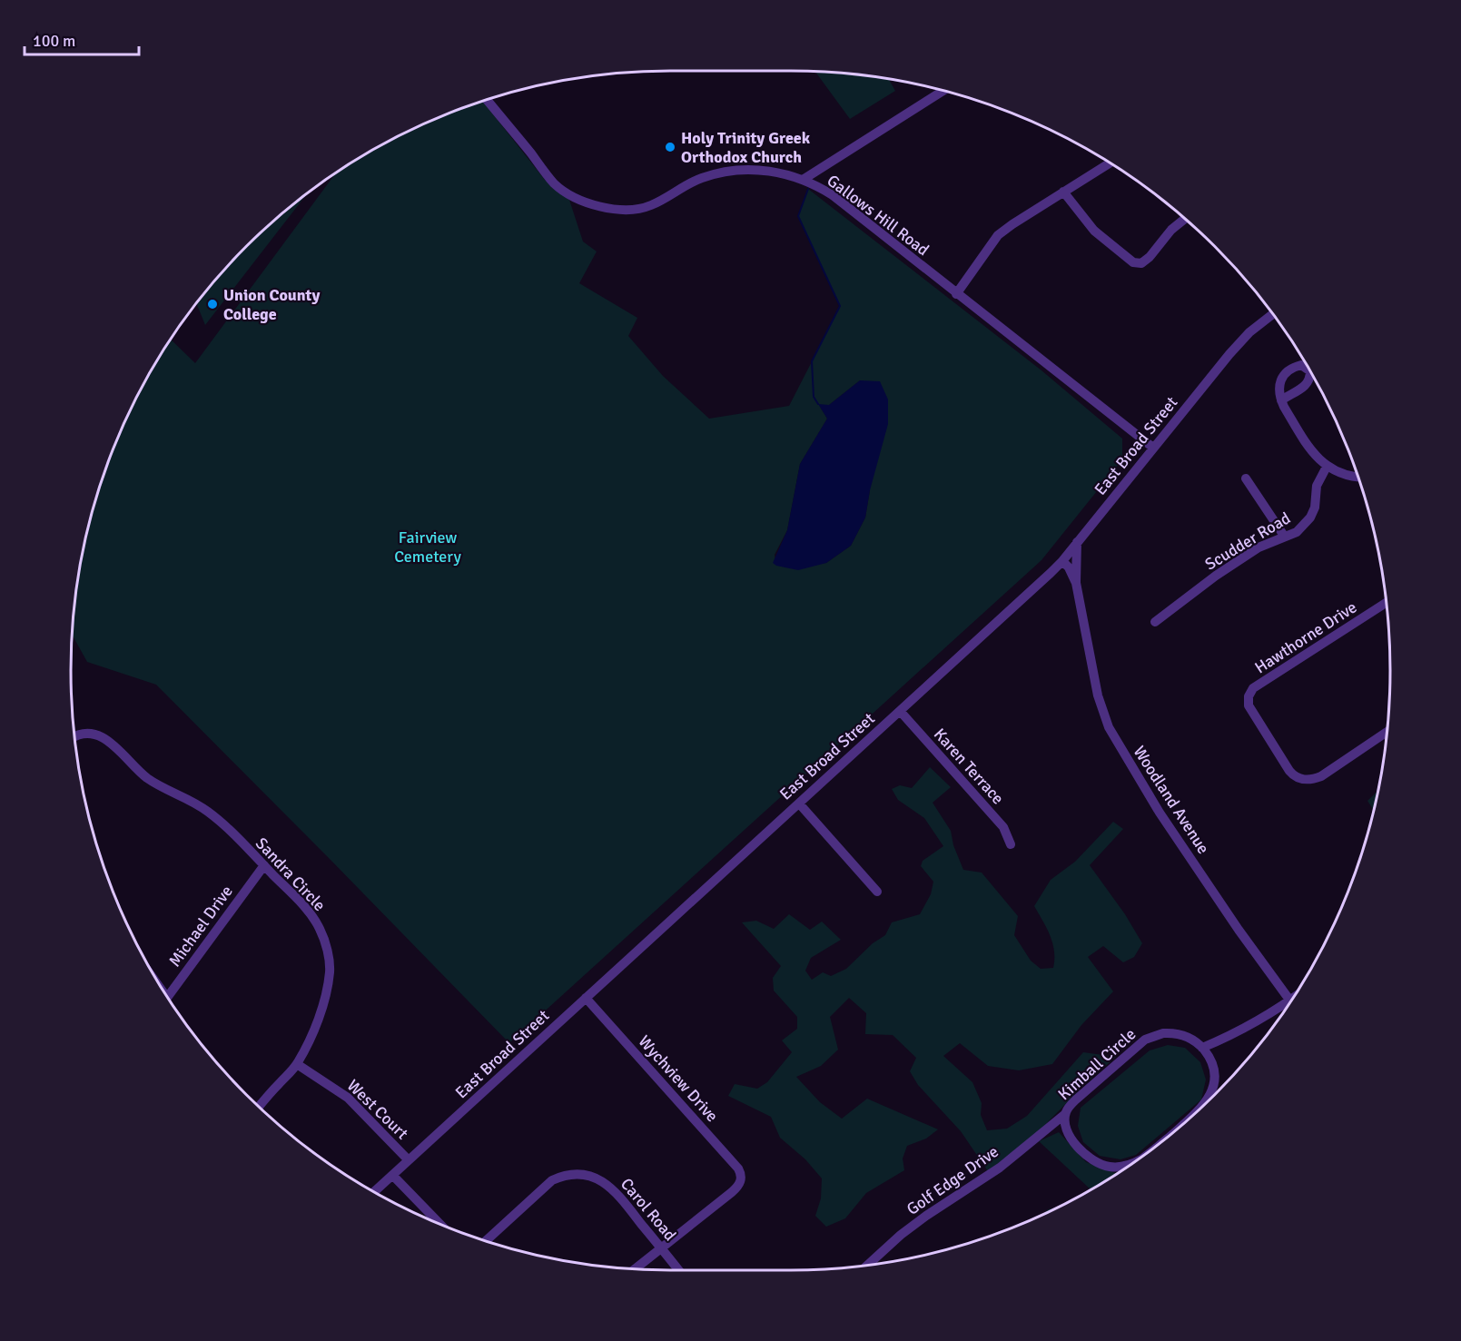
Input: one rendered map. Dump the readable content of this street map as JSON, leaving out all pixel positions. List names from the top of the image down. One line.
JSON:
{"streets":{"street":["Gallows Hill Road","East Broad Street","Scudder Road","Hawthorne Drive","Karen Terrace","Woodland Avenue","Sandra Circle","Michael Drive","Kimball Circle","Wychview Drive","West Court","Golf Edge Drive","Carol Road"]},"crossings":[["Gallows Hill Road","East Broad Street"],["East Broad Street","Karen Terrace"],["East Broad Street","Woodland Avenue"],["East Broad Street","Wychview Drive"],["East Broad Street","West Court"],["Sandra Circle","Michael Drive"],["Sandra Circle","West Court"],["Kimball Circle","Golf Edge Drive"],["Wychview Drive","Carol Road"]],"parks":["Fairview Cemetery"],"places":["Holy Trinity Greek Orthodox Church","Union County College"],"scale_bar":"100 m"}
